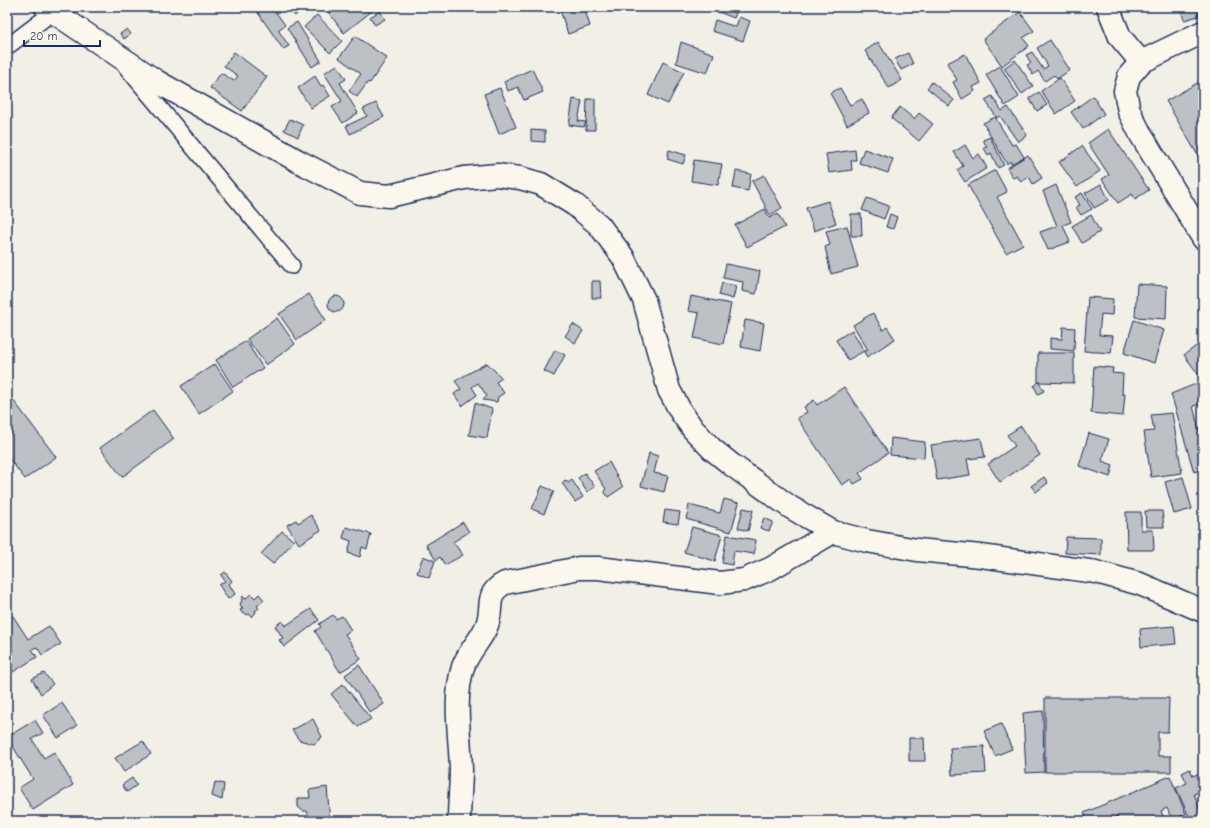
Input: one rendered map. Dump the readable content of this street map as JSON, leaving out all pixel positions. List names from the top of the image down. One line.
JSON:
{"scale_bar":"20 m"}
